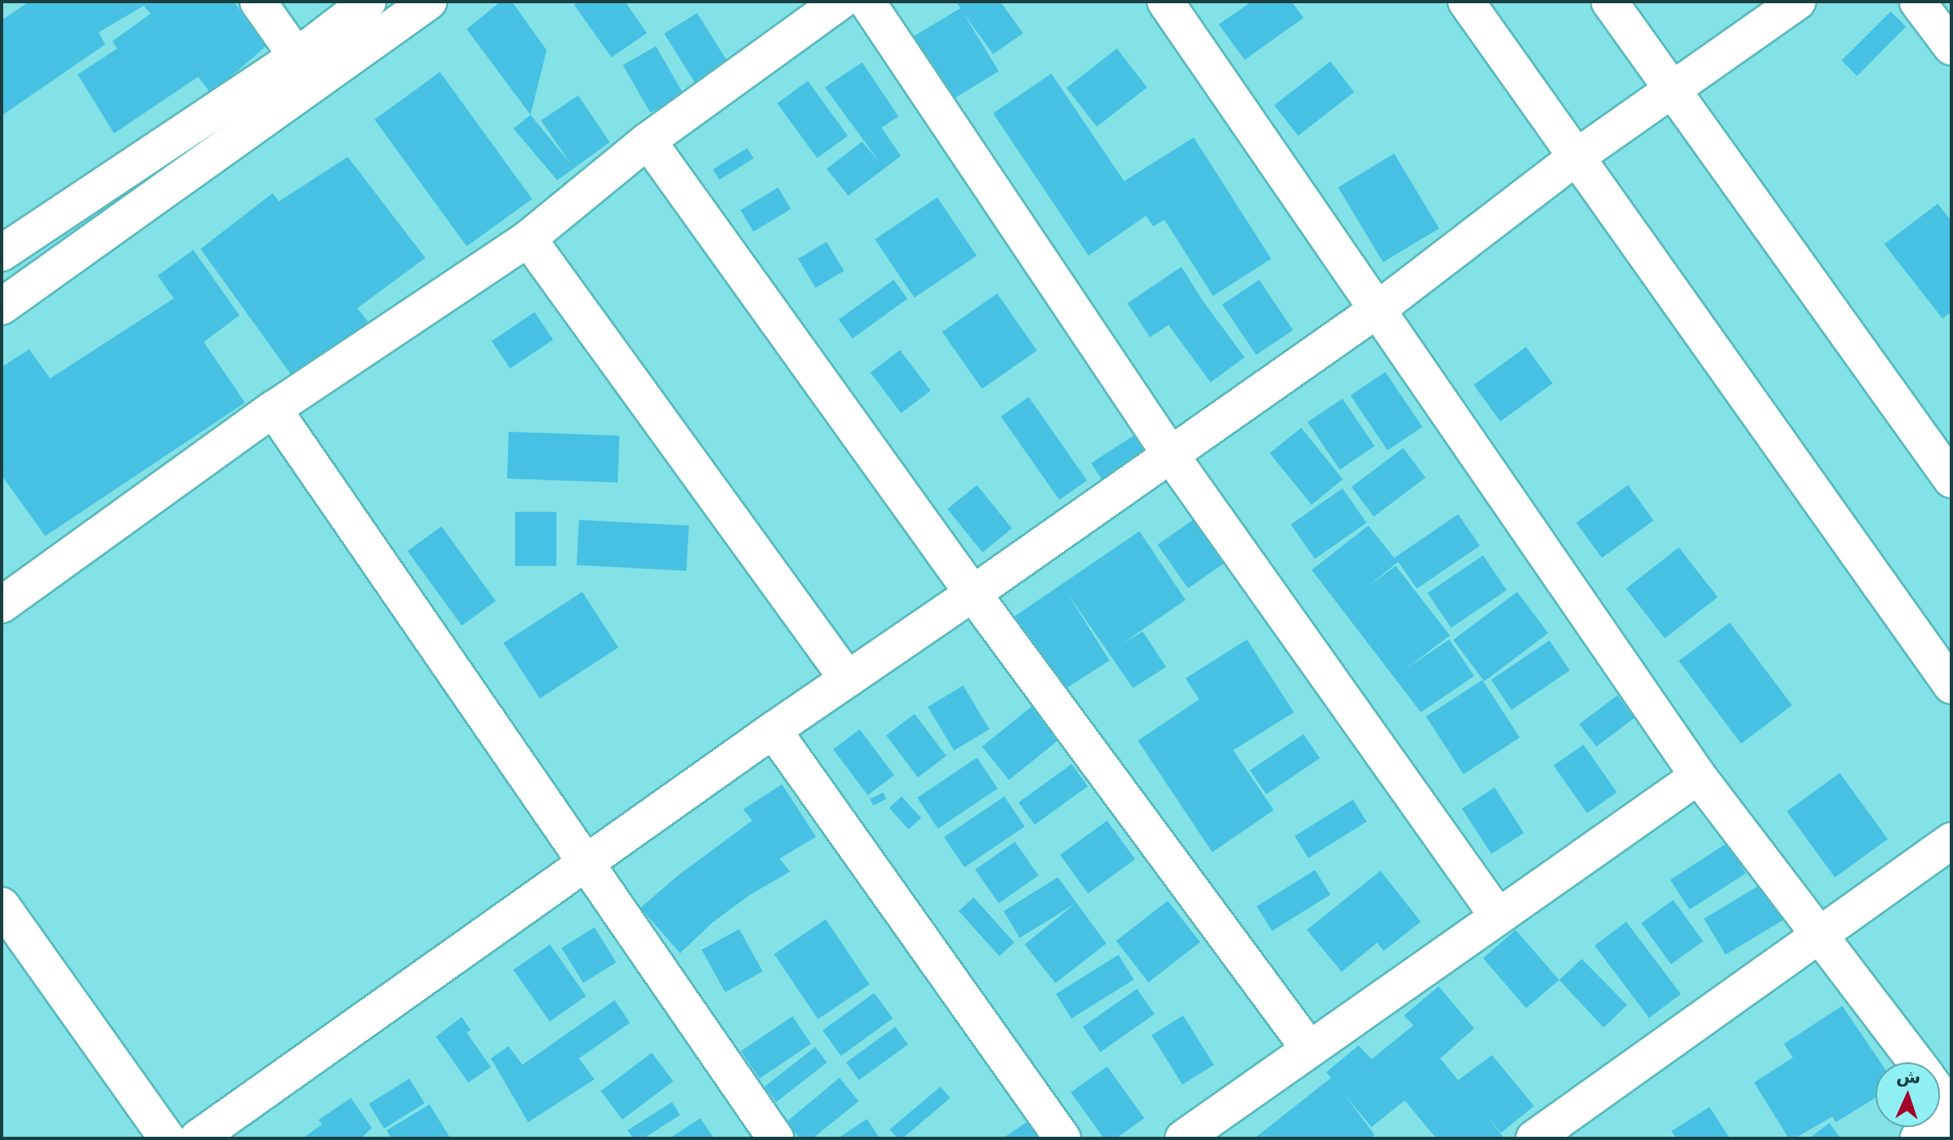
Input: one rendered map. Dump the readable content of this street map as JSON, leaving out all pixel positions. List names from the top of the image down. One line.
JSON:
{"north":"top"}
